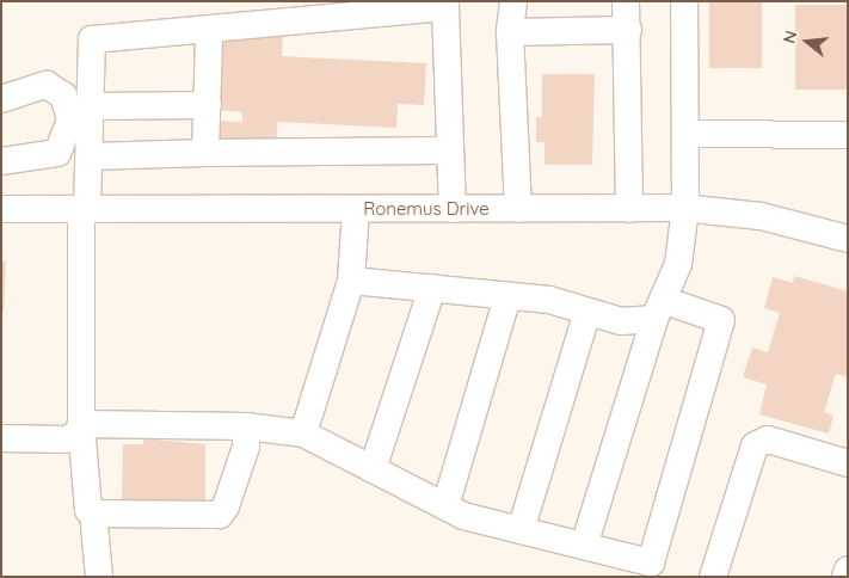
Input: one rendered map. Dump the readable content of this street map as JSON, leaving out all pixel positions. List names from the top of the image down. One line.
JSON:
{"streets":{"street":["Ronemus Drive"]},"north":"left"}
